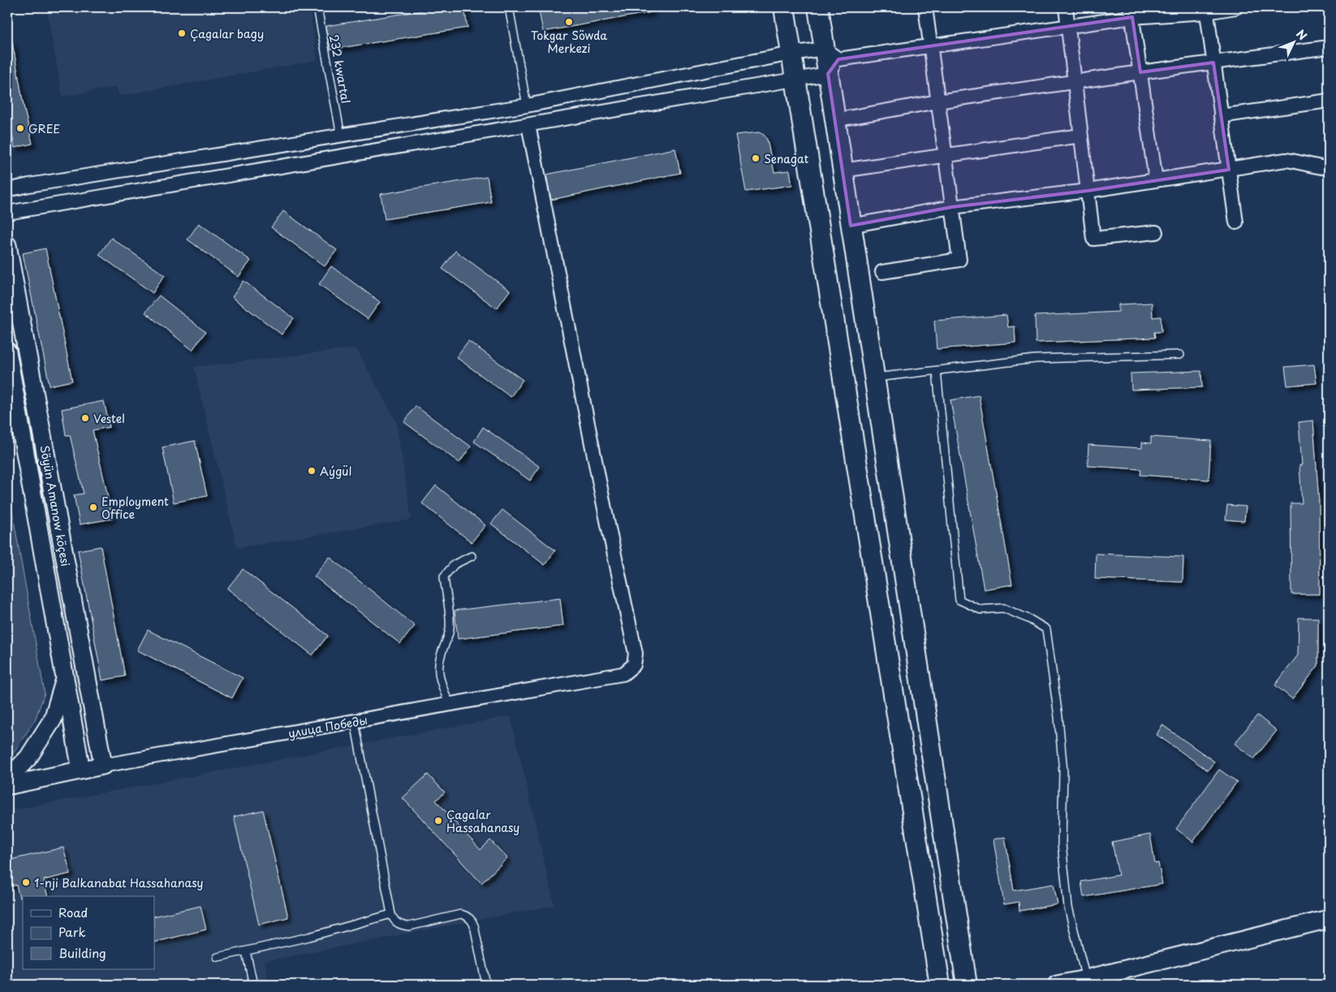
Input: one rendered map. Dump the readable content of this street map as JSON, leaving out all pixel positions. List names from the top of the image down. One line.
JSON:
{"streets":{"street":["Söyün Amanow köçesi","улица Победы"],"lane":["232 kwartal"]},"crossings":[["Söyün Amanow köçesi","улица Победы"]],"places":["Tokgar Söwda Merkezi","Çagalar bagy","GREE","Senagat","Vestel","Aýgül","Employment Office","Çagalar Hassahanasy","1-nji Balkanabat Hassahanasy"],"legend":["Road","Park","Building"],"north":"top right"}
